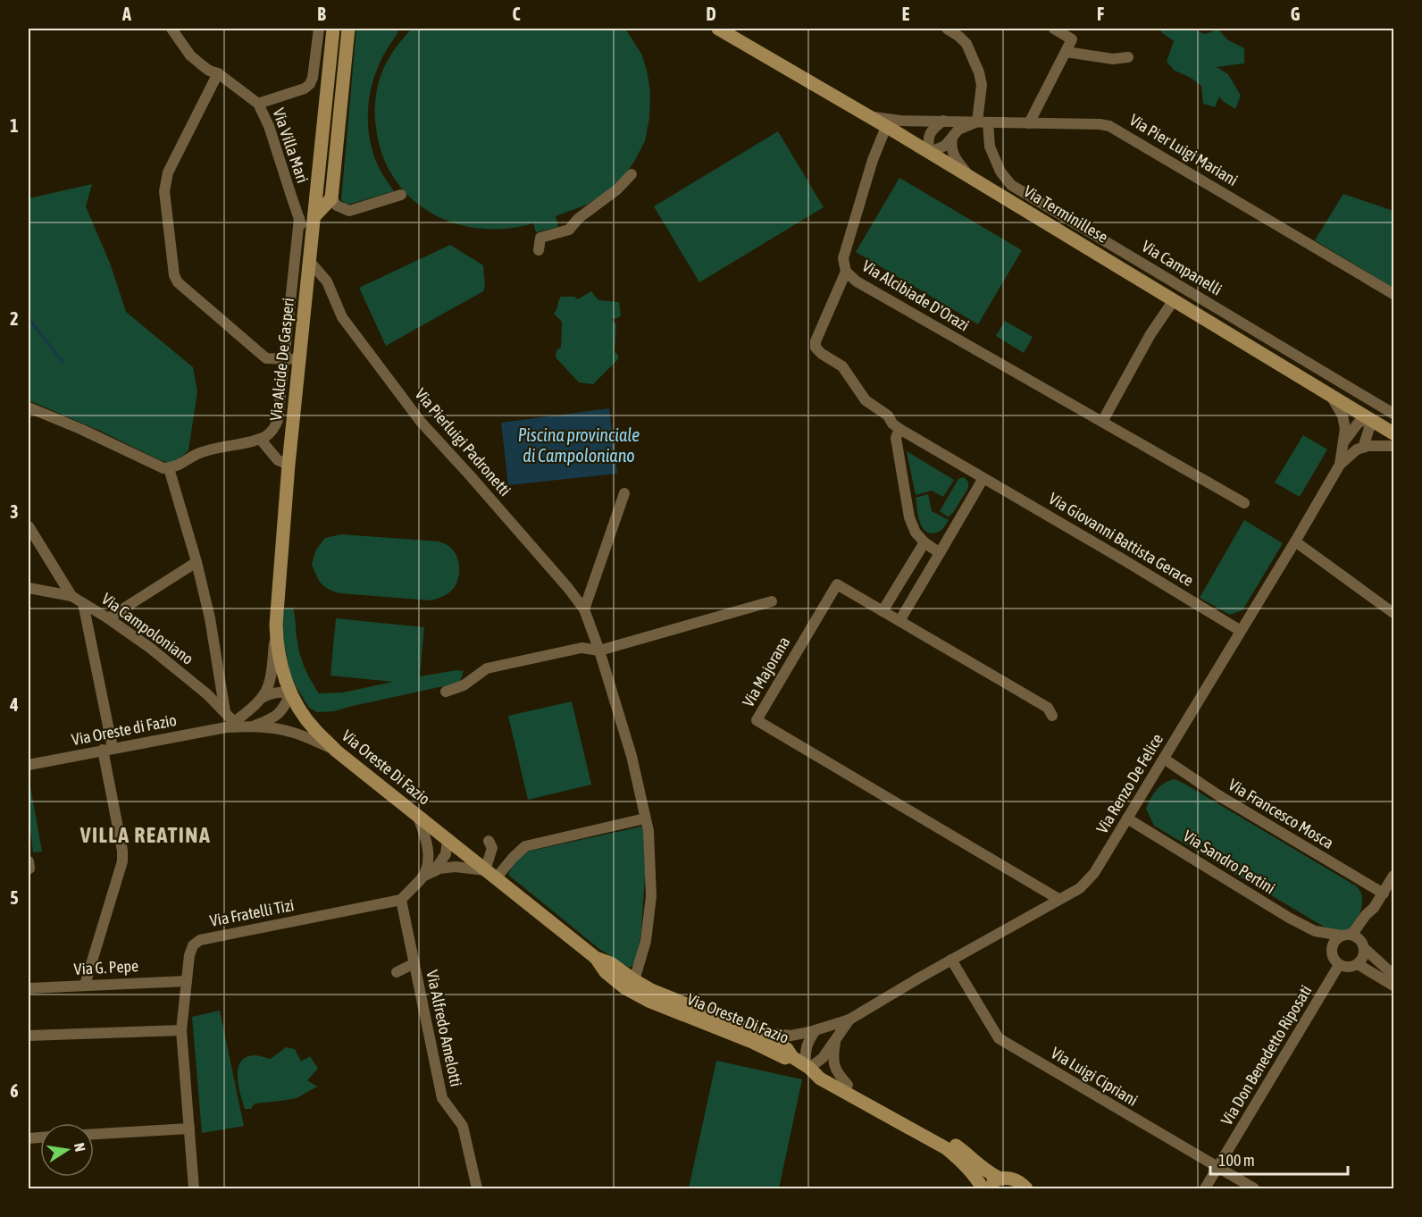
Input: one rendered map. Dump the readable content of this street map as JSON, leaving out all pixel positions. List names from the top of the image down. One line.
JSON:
{"streets":{"street":["Via Villa Mari","Via Pier Luigi Mariani","Via Terminillese","Via Campanelli","Via Alcibiade D'Orazi","Via Alcide De Gasperi","Via Pierluigi Padronetti","Via Giovanni Battista Gerace","Via Campoloniano","Via Majorana","Via Oreste di Fazio","Via Oreste Di Fazio","Via Renzo De Felice","Via Francesco Mosca","Via Sandro Pertini","Via Fratelli Tizi","Via G. Pepe","Via Alfredo Amelotti","Via Don Benedetto Riposati","Via Luigi Cipriani"]},"crossings":[["Via Villa Mari","Via Alcide De Gasperi"],["Via Villa Mari","Via Pierluigi Padronetti"],["Via Pier Luigi Mariani","Via Terminillese"],["Via Pier Luigi Mariani","Via Campanelli"],["Via Terminillese","Via Alcibiade D'Orazi"],["Via Terminillese","Via Renzo De Felice"],["Via Alcibiade D'Orazi","Via Giovanni Battista Gerace"],["Via Alcide De Gasperi","Via Pierluigi Padronetti"],["Via Alcide De Gasperi","Via Oreste Di Fazio"],["Via Pierluigi Padronetti","Via Oreste Di Fazio"],["Via Giovanni Battista Gerace","Via Renzo De Felice"],["Via Campoloniano","Via Oreste di Fazio"],["Via Majorana","Via Renzo De Felice"],["Via Oreste di Fazio","Via Oreste Di Fazio"],["Via Renzo De Felice","Via Francesco Mosca"],["Via Renzo De Felice","Via Sandro Pertini"],["Via Renzo De Felice","Via Luigi Cipriani"],["Via Sandro Pertini","Via Don Benedetto Riposati"],["Via Fratelli Tizi","Via G. Pepe"],["Via Fratelli Tizi","Via Alfredo Amelotti"],["Via Don Benedetto Riposati","Via Luigi Cipriani"]],"districts":["VILLA REATINA"],"water":["Piscina provinciale di Campoloniano"],"scale_bar":"100 m","north":"right","grid":{"columns":["A","B","C","D","E","F","G"],"rows":["1","2","3","4","5","6"]}}
